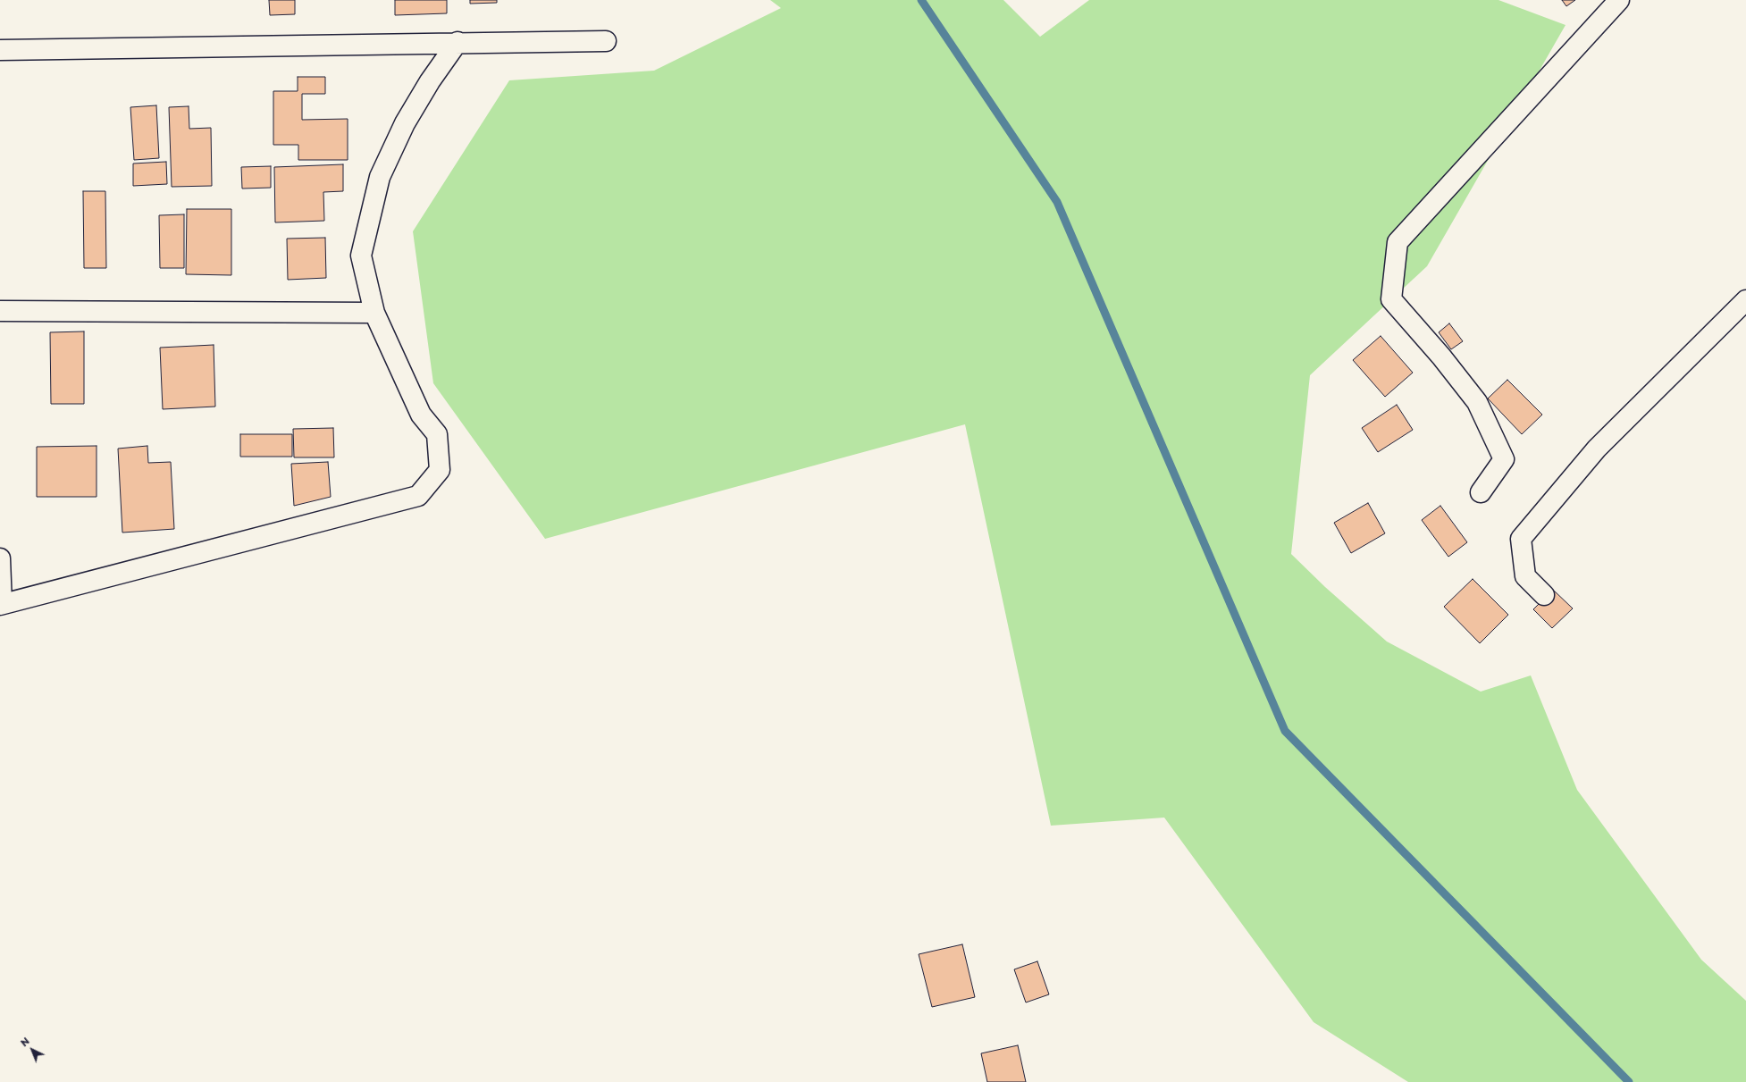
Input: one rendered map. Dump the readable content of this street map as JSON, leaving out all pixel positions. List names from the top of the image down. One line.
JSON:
{"north":"top left"}
